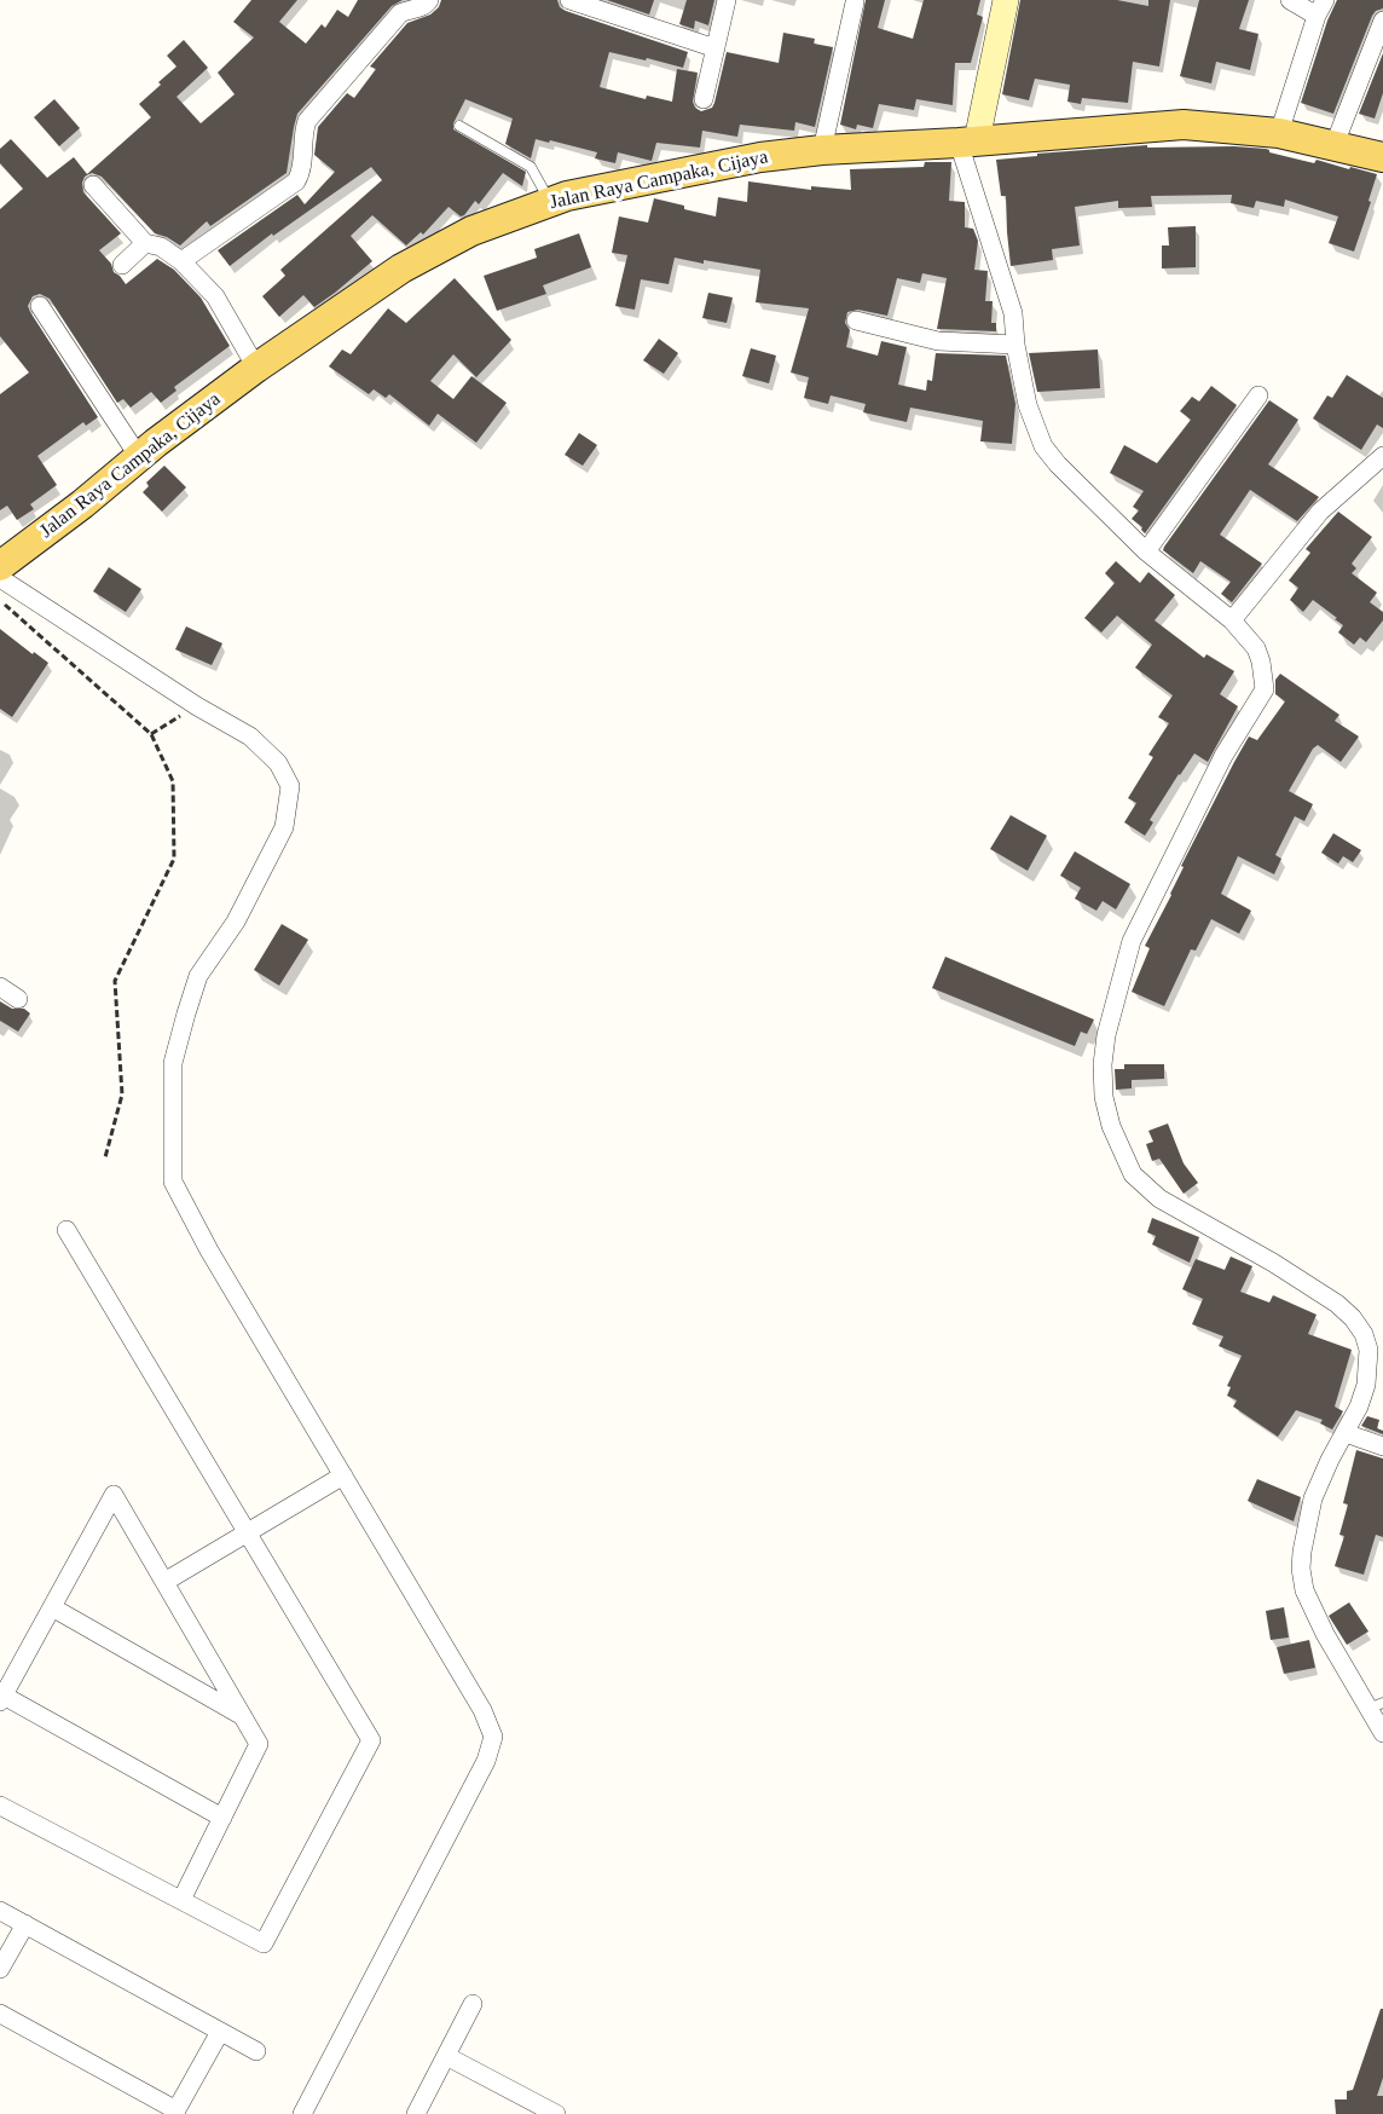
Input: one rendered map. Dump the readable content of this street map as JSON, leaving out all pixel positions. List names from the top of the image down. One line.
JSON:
{"streets":{"main road":["Jalan Raya Campaka, Cijaya"]}}
